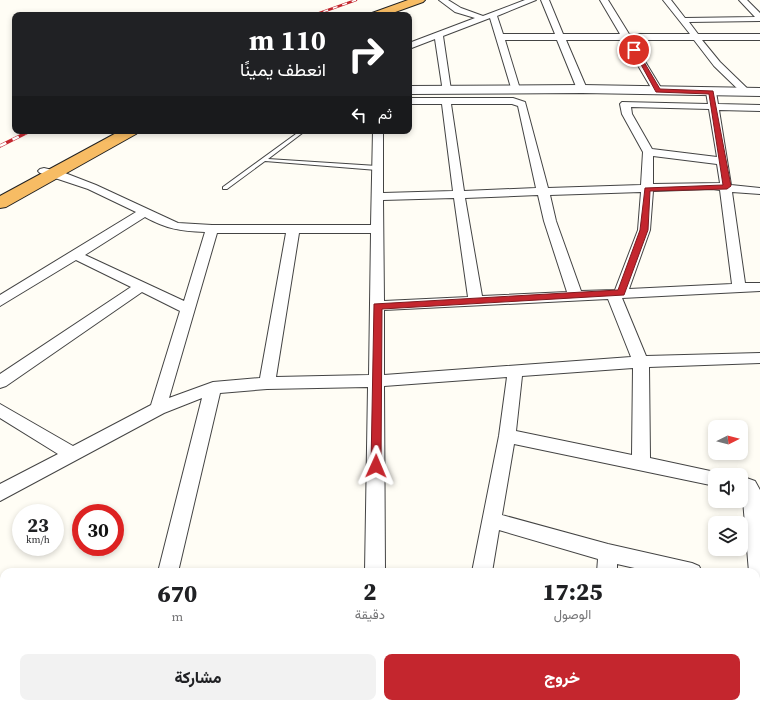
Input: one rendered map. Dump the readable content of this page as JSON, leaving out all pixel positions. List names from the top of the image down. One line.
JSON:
{"north":"right","page":{"turn":["110 m","انعطف يمينًا"],"then":"ثم","speed":"23 km/h","limit":"30","eta":["17:25","الوصول","2","دقيقة","670","m"],"buttons":["خروج","مشاركة"]}}
